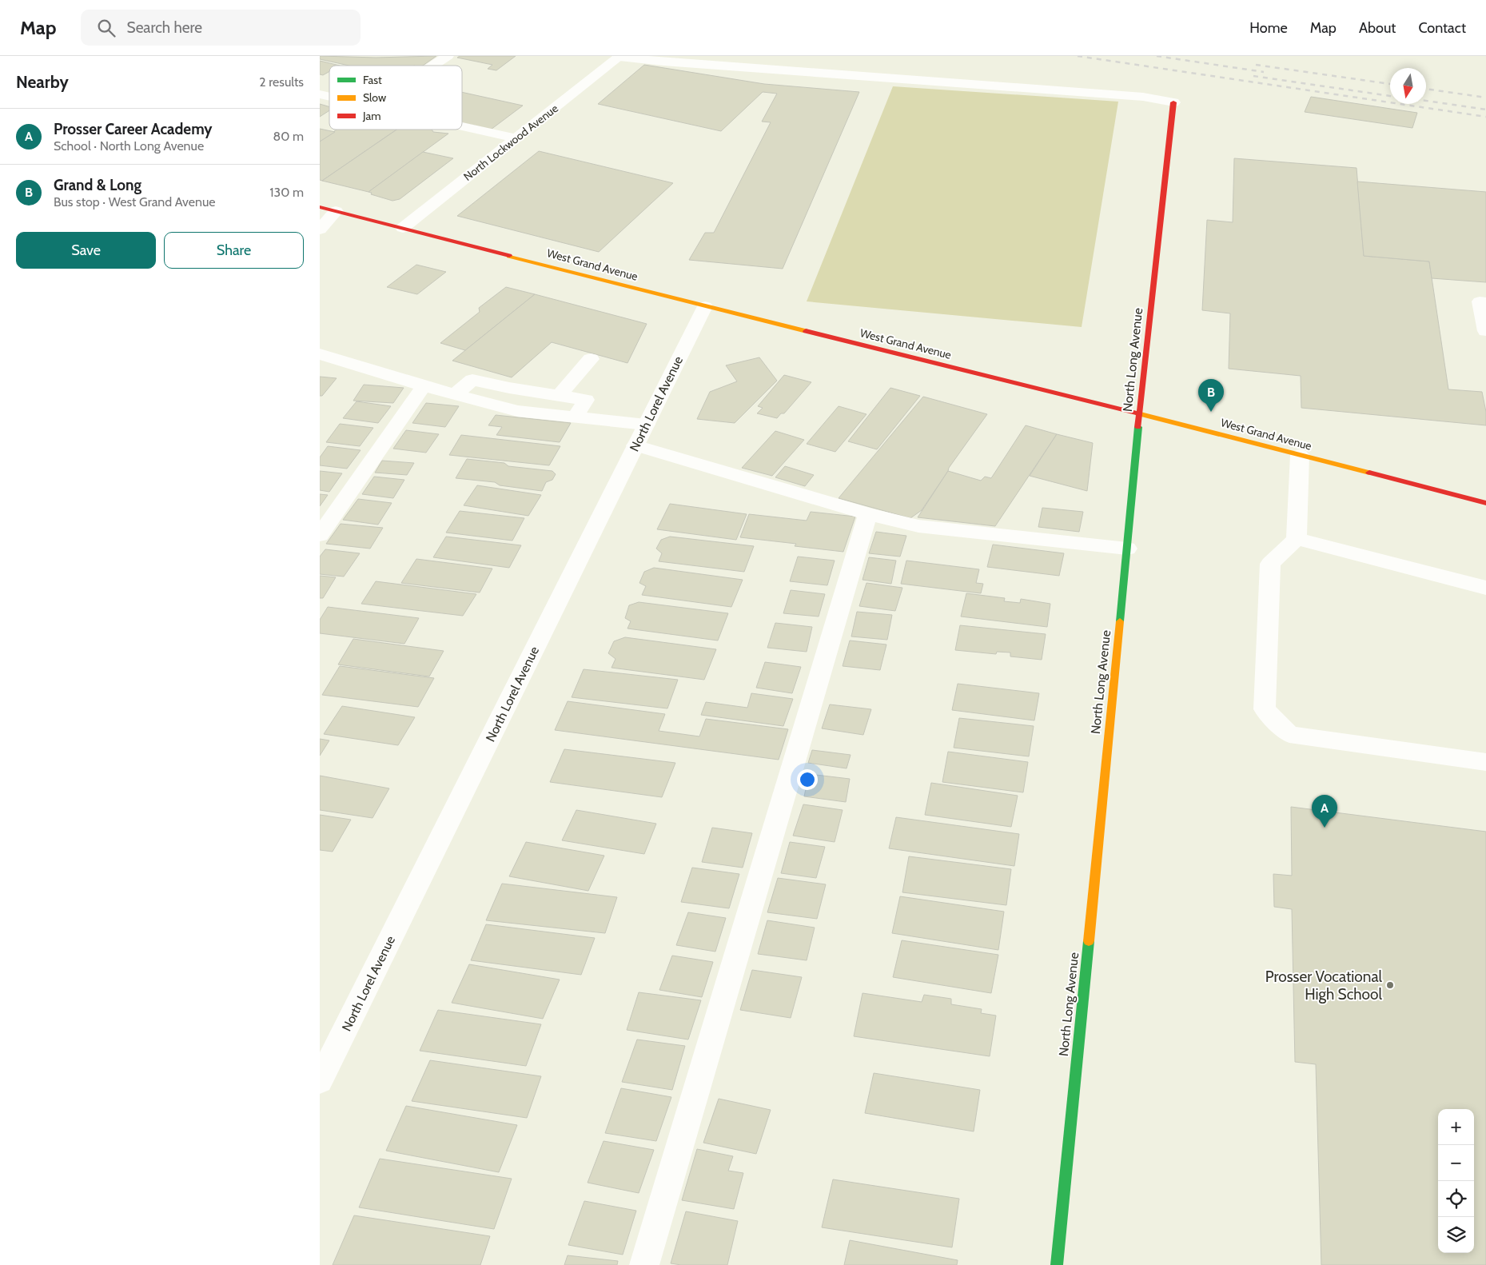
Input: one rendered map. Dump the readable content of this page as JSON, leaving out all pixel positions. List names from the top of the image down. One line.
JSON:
{"streets":{"street":["North Lockwood Avenue","West Grand Avenue","North Long Avenue","North Lorel Avenue"]},"crossings":[["North Lockwood Avenue","West Grand Avenue"],["North Lockwood Avenue","North Long Avenue"],["West Grand Avenue","North Long Avenue"],["West Grand Avenue","North Lorel Avenue"]],"places":["Prosser Vocational High School"],"legend":["Fast","Slow","Jam"],"north":"bottom","page":{"header":"Map","search":"Search here","nav":["Home","Map","About","Contact"],"heading":["Nearby","2 results"],"list":[{"mark":"A","name":"Prosser Career Academy","note":"School · North Long Avenue","value":"80 m"},{"mark":"B","name":"Grand & Long","note":"Bus stop · West Grand Avenue","value":"130 m"}],"buttons":["Save","Share"],"pins":["B","A"],"map_buttons":["+","−"]}}
